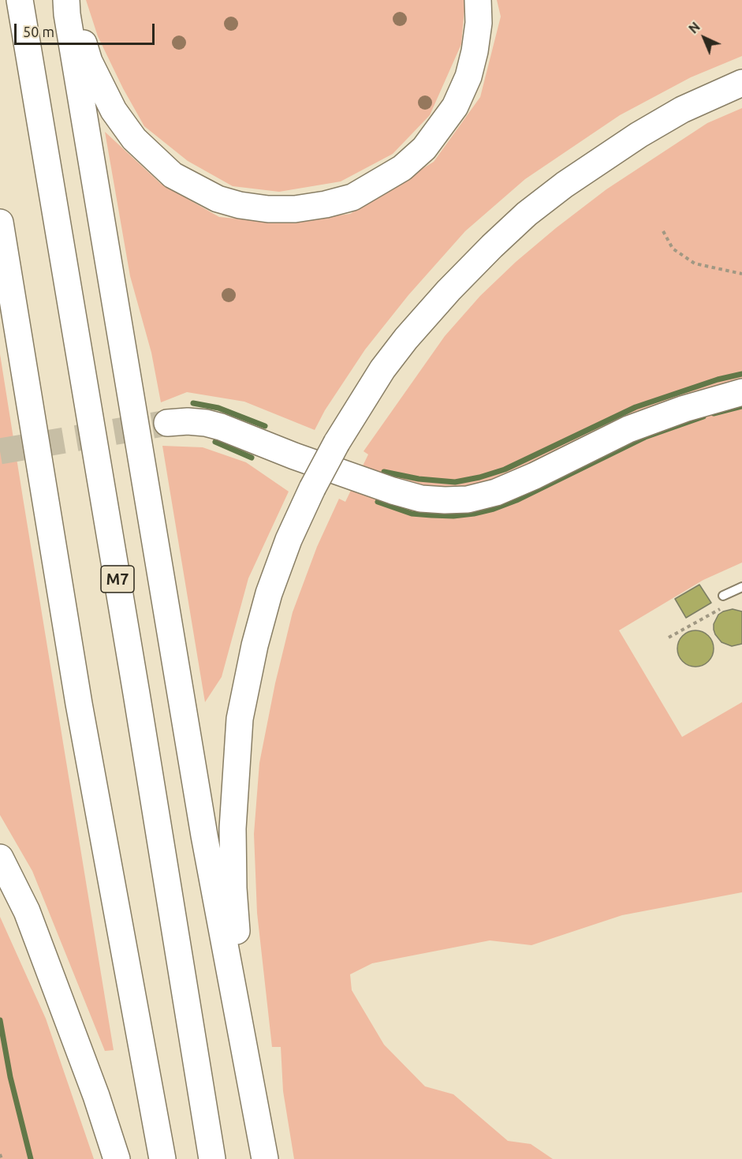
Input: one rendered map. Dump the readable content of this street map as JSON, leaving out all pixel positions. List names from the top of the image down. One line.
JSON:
{"streets":{"highway":["M7"]},"scale_bar":"50 m","north":"top left"}
